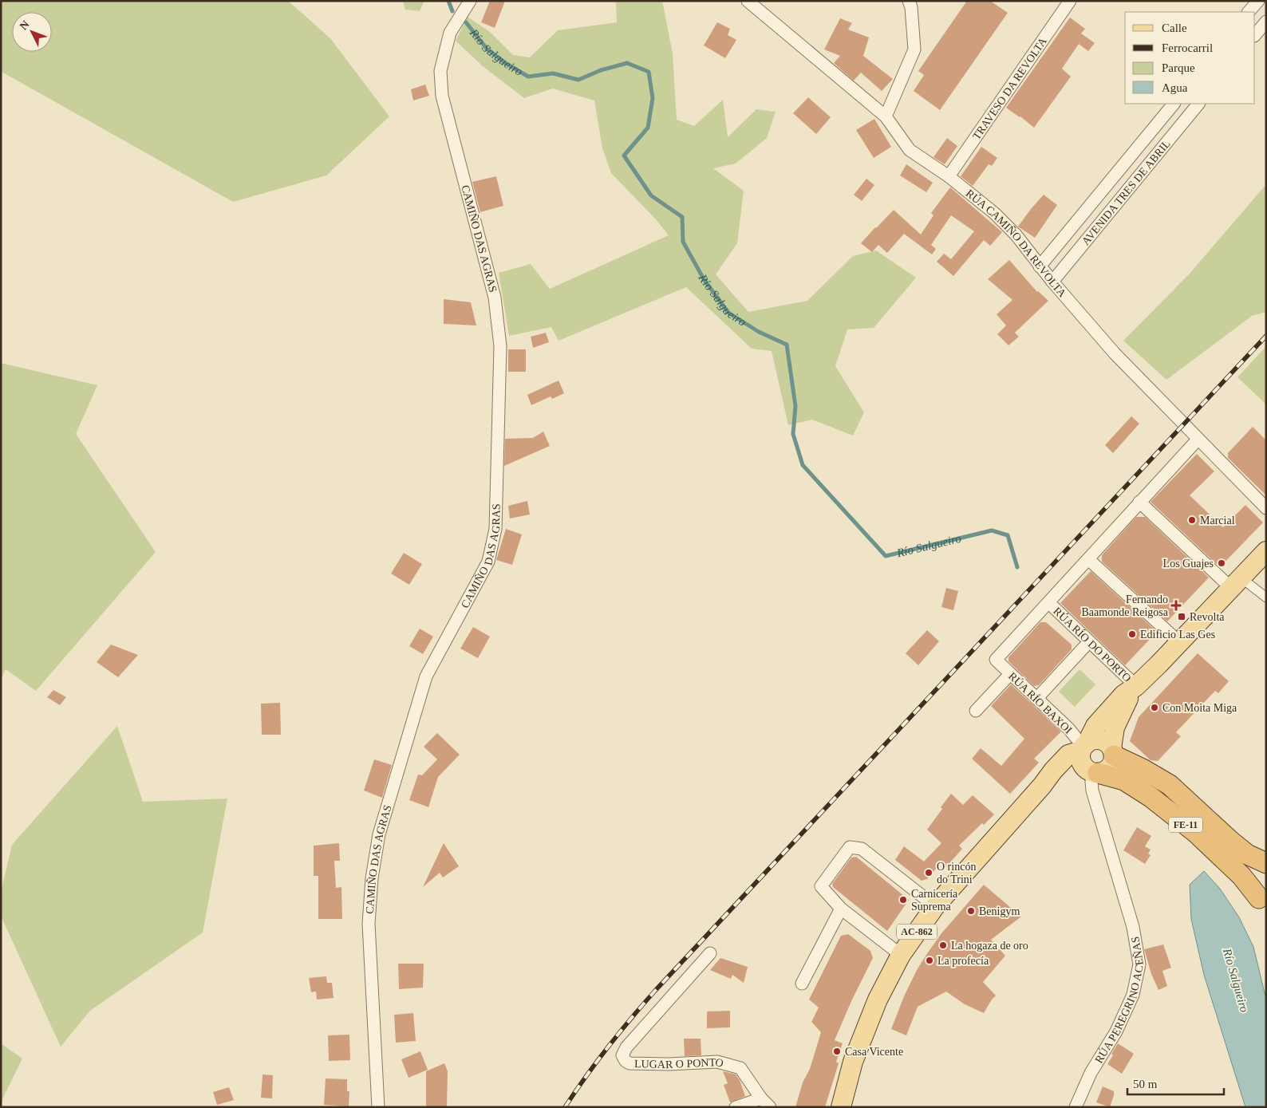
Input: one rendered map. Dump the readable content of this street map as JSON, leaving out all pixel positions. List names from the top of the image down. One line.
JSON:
{"streets":{"highway":["FE-11"],"main road":["AC-862"],"street":["TRAVESO DA REVOLTA","AVENIDA TRES DE ABRIL","CAMIÑO DAS AGRAS","RÚA CAMIÑO DA REVOLTA","RÚA RÍO DO PORTO","RÚA RÍO BAXOI","RÚA PEREGRINO ACEÑAS","LUGAR O PONTO"]},"crossings":[["TRAVESO DA REVOLTA","RÚA CAMIÑO DA REVOLTA"],["AVENIDA TRES DE ABRIL","RÚA CAMIÑO DA REVOLTA"],["RÚA RÍO DO PORTO","RÚA RÍO BAXOI"],["RÚA RÍO DO PORTO","AC-862"],["RÚA RÍO BAXOI","FE-11"],["RÚA RÍO BAXOI","AC-862"],["RÚA RÍO BAXOI","RÚA PEREGRINO ACEÑAS"],["FE-11","AC-862"],["FE-11","RÚA PEREGRINO ACEÑAS"],["AC-862","RÚA PEREGRINO ACEÑAS"]],"water":["Río Salgueiro"],"places":{"other":["Marcial","Los Guajes","Edificio Las Ges","Con Moita Miga","O rincón do Trini","Carnicería Suprema","Benigym","La hogaza de oro","La profecía","Casa Vicente"],"health":["Fernando Baamonde Reigosa"],"transit":["Revolta"]},"legend":["Calle","Ferrocarril","Parque","Agua"],"scale_bar":"50 m","north":"top left"}
